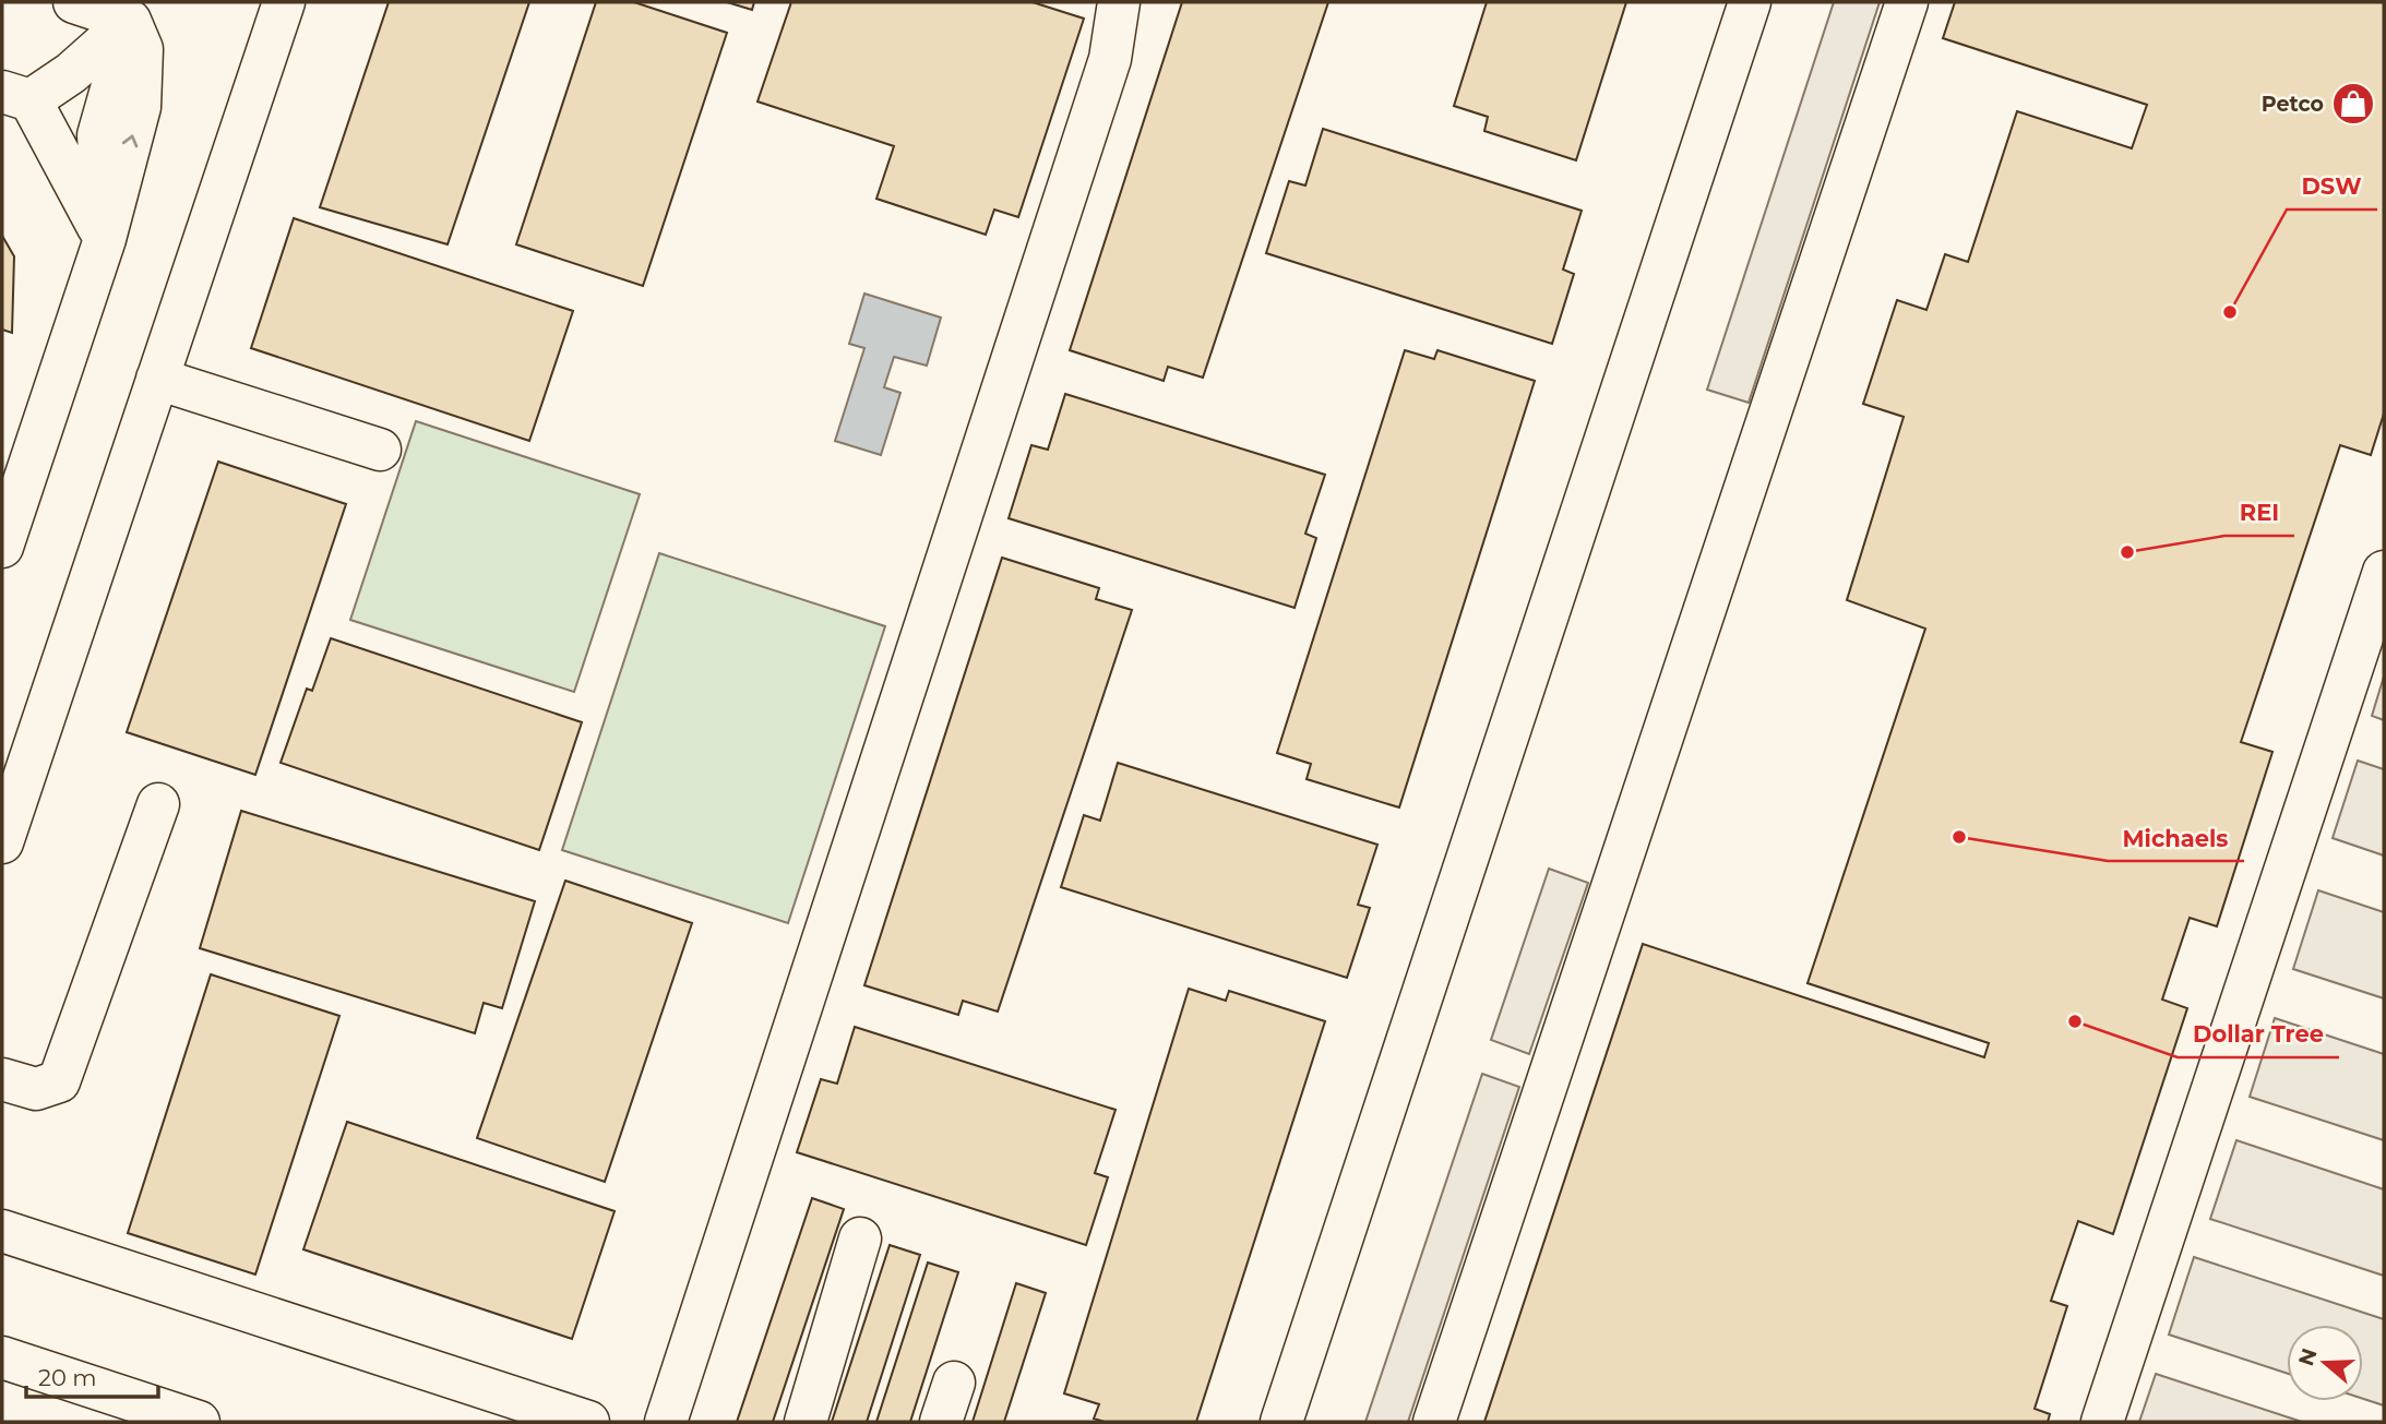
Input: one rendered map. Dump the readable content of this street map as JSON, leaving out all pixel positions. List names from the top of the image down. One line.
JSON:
{"places":{"shop":["Petco"],"other":["DSW","REI","Michaels","Dollar Tree"]},"scale_bar":"20 m","north":"left"}
